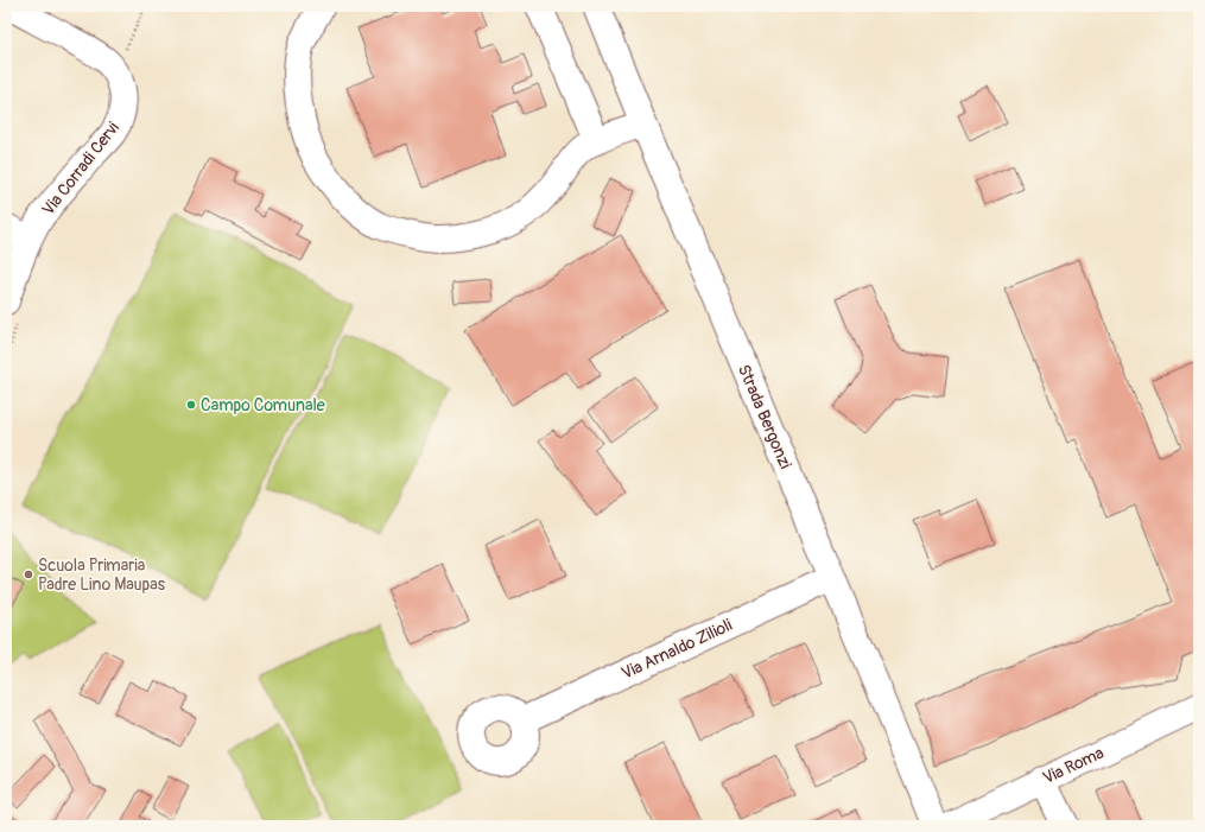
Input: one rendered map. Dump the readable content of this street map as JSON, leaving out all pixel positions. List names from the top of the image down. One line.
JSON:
{"streets":{"street":["Via Corradi Cervi","Strada Bergonzi","Via Arnaldo Zilioli","Via Roma"]},"crossings":[["Strada Bergonzi","Via Arnaldo Zilioli"]],"places":["Campo Comunale","Scuola Primaria Padre Lino Maupas"]}
